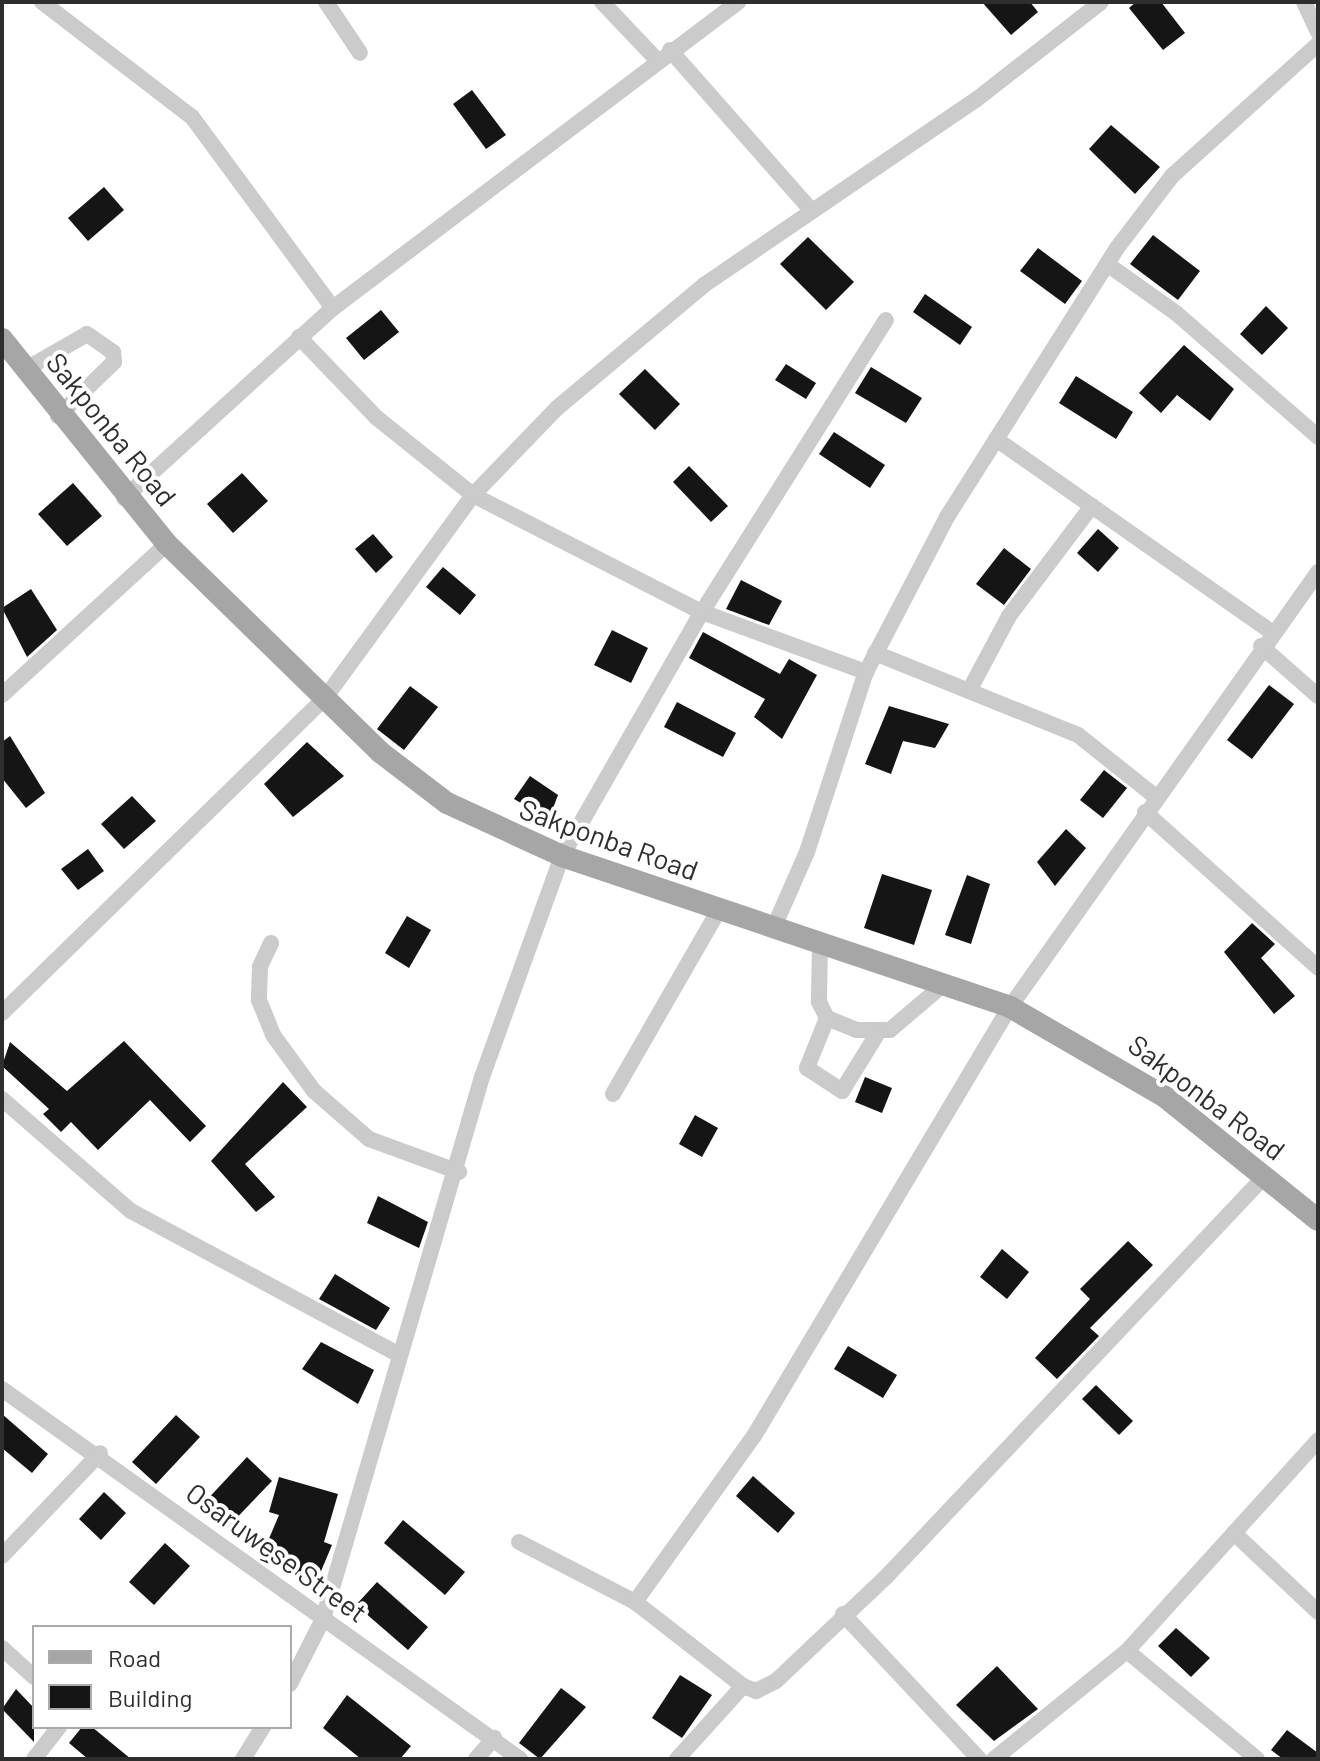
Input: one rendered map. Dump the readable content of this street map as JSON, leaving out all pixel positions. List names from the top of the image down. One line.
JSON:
{"streets":{"main road":["Sakponba Road"],"street":["Osaruwese Street"]},"legend":["Road","Building"]}
